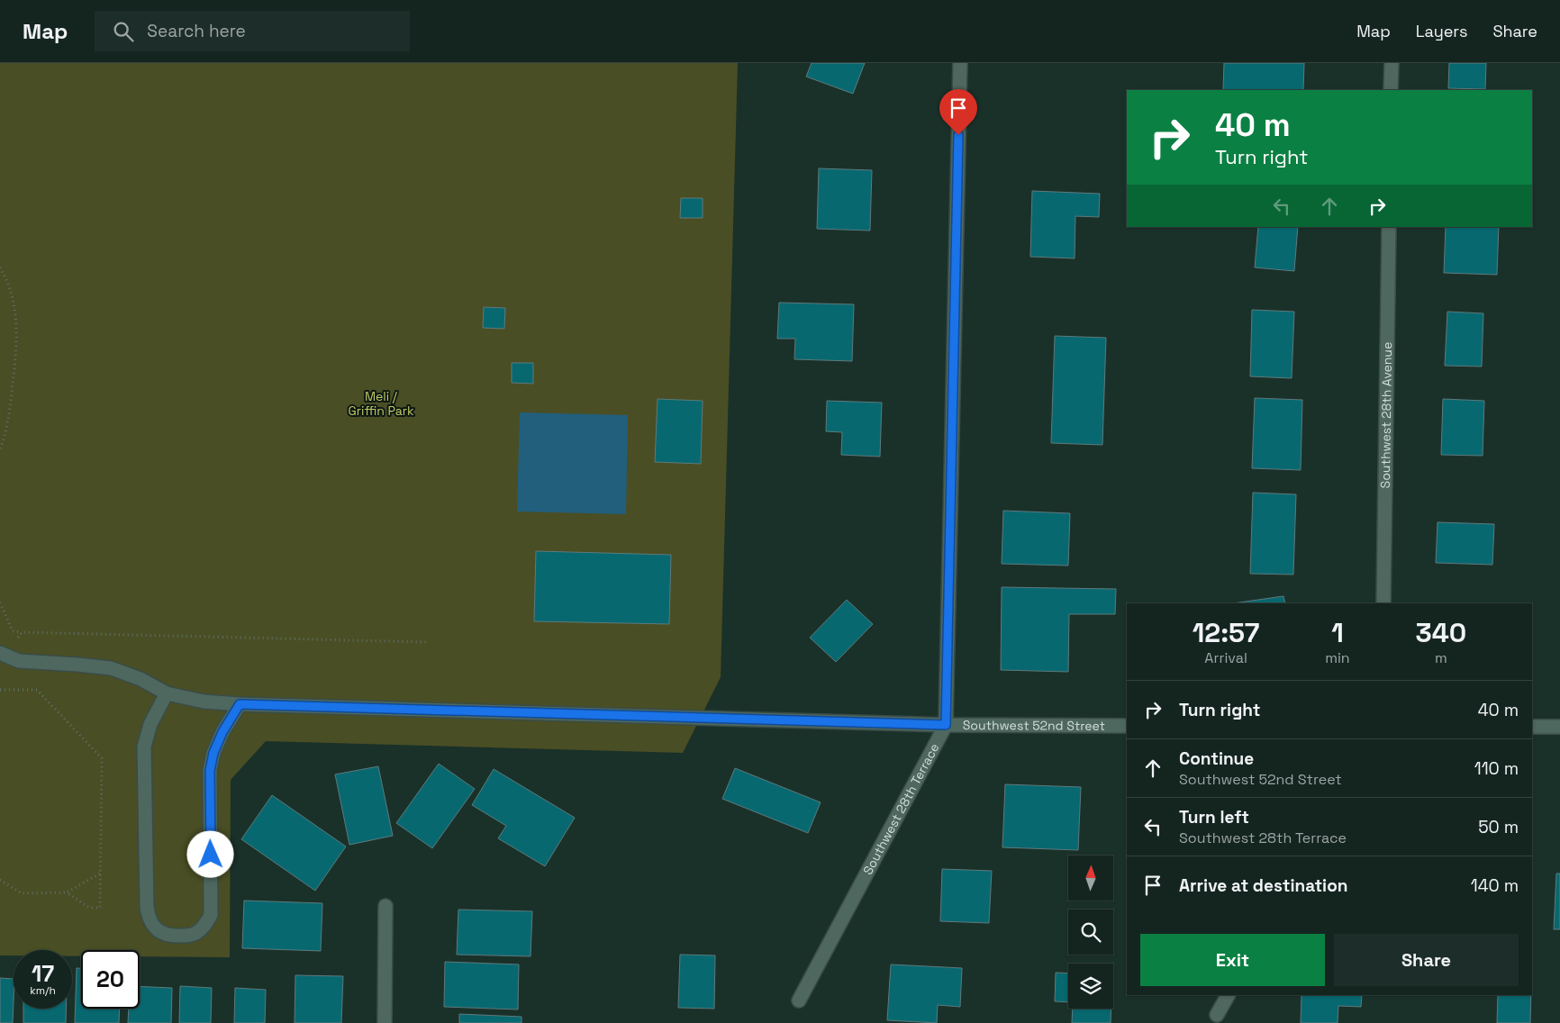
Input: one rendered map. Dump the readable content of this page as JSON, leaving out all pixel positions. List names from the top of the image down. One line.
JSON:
{"streets":{"street":["Southwest 28th Avenue","Southwest 52nd Street","Southwest 28th Terrace"]},"crossings":[["Southwest 52nd Street","Southwest 28th Terrace"]],"parks":["Meli / Griffin Park"],"north":"top","page":{"header":"Map","search":"Search here","nav":["Map","Layers","Share"],"turn":["40 m","Turn right"],"eta":["12:57","Arrival","1","min","340","m"],"list":[{"name":"Turn right","value":"40 m"},{"name":"Continue","note":"Southwest 52nd Street","value":"110 m"},{"name":"Turn left","note":"Southwest 28th Terrace","value":"50 m"},{"name":"Arrive at destination","value":"140 m"}],"buttons":["Exit","Share"],"speed":"17 km/h","limit":"20"}}
